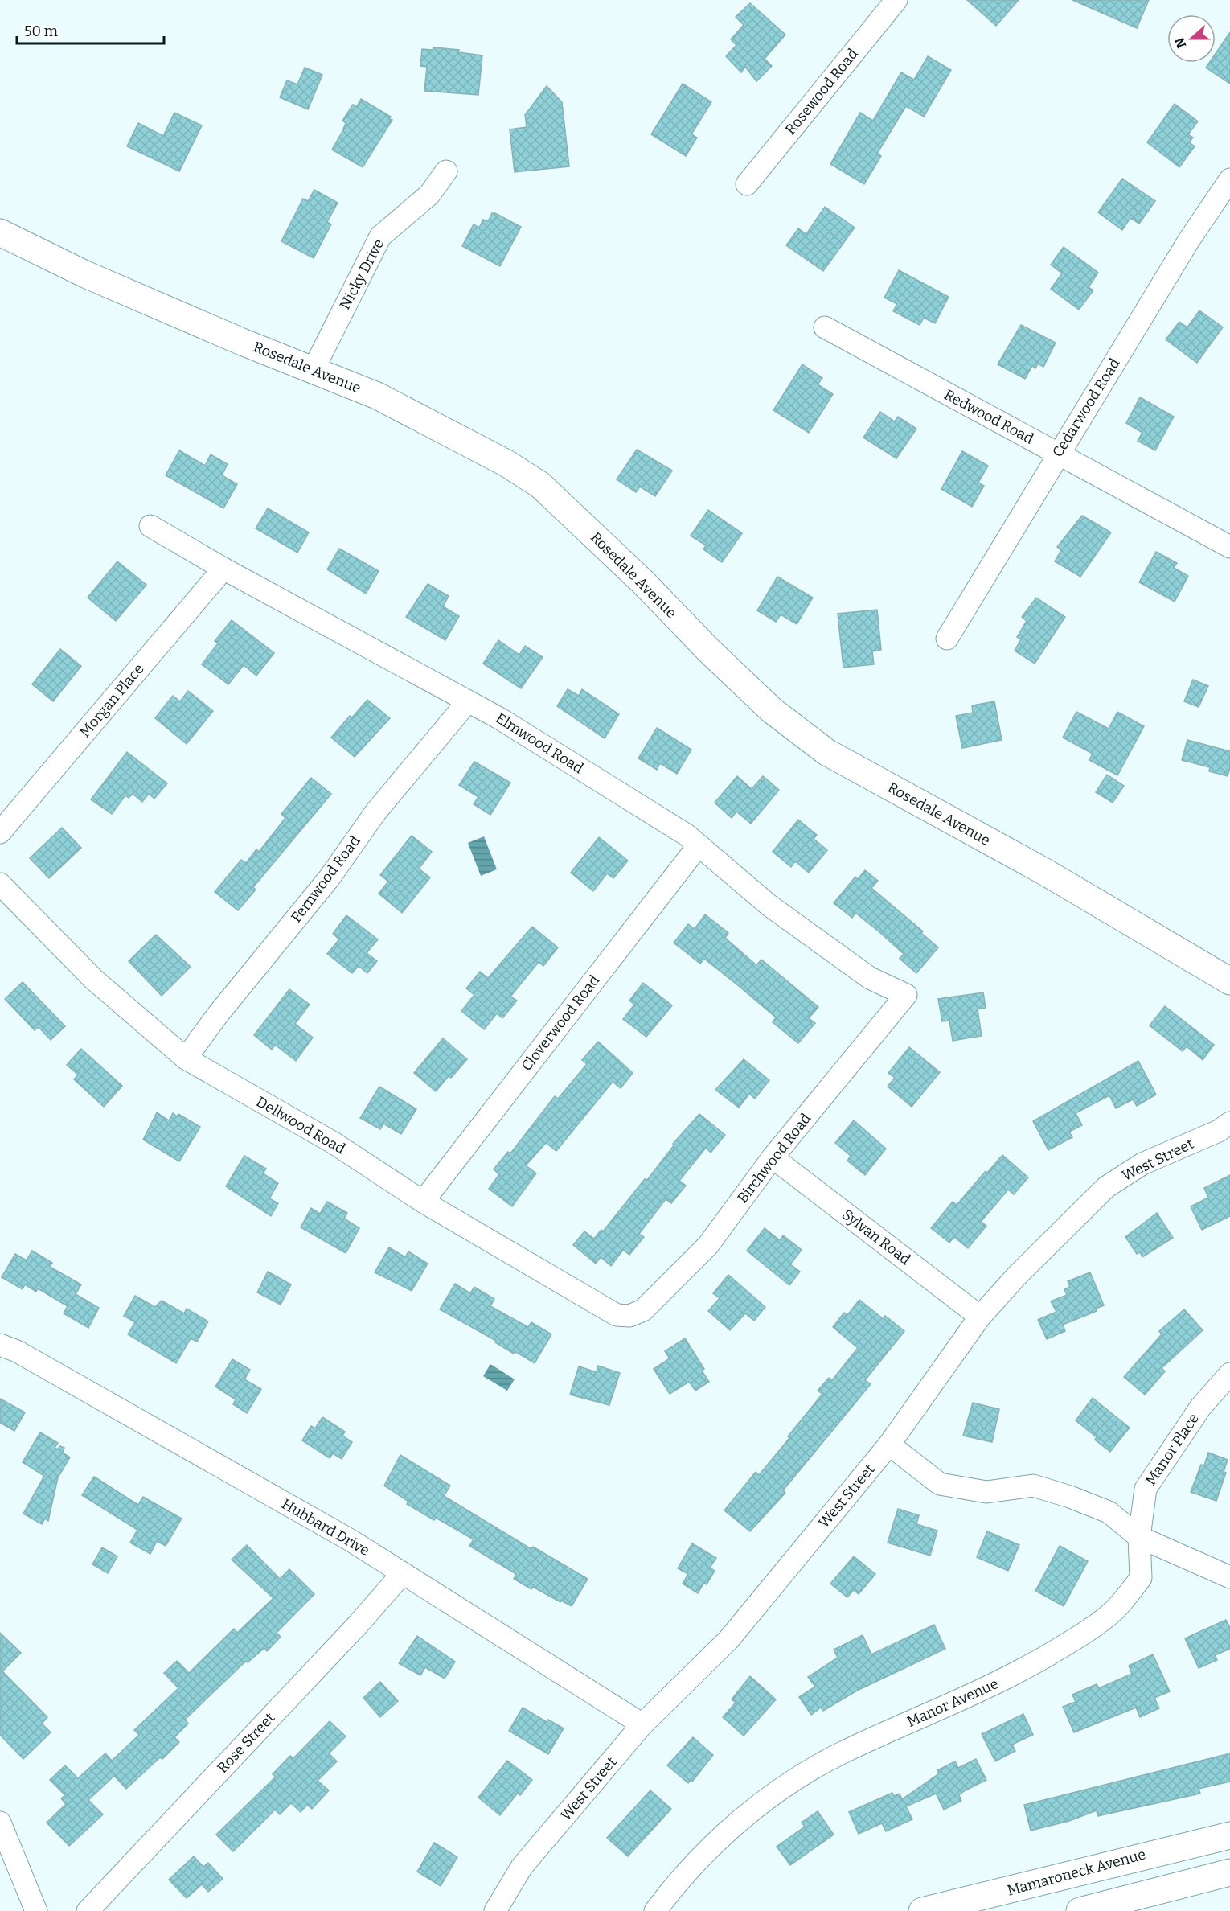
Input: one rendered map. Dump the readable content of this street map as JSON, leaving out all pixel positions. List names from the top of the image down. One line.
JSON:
{"streets":{"street":["Rosewood Road","Nicky Drive","Rosedale Avenue","Cedarwood Road","Redwood Road","Morgan Place","Elmwood Road","Fernwood Road","Cloverwood Road","Dellwood Road","Birchwood Road","West Street","Sylvan Road","Manor Place","Hubbard Drive","Manor Avenue","Rose Street","Mamaroneck Avenue"]},"crossings":[["Nicky Drive","Rosedale Avenue"],["Cedarwood Road","Redwood Road"],["Morgan Place","Elmwood Road"],["Elmwood Road","Fernwood Road"],["Elmwood Road","Cloverwood Road"],["Elmwood Road","Birchwood Road"],["Fernwood Road","Dellwood Road"],["Cloverwood Road","Dellwood Road"],["Dellwood Road","Birchwood Road"],["Birchwood Road","Sylvan Road"],["West Street","Sylvan Road"],["West Street","Hubbard Drive"],["Manor Place","Manor Avenue"],["Hubbard Drive","Rose Street"]],"scale_bar":"50 m","north":"left"}
